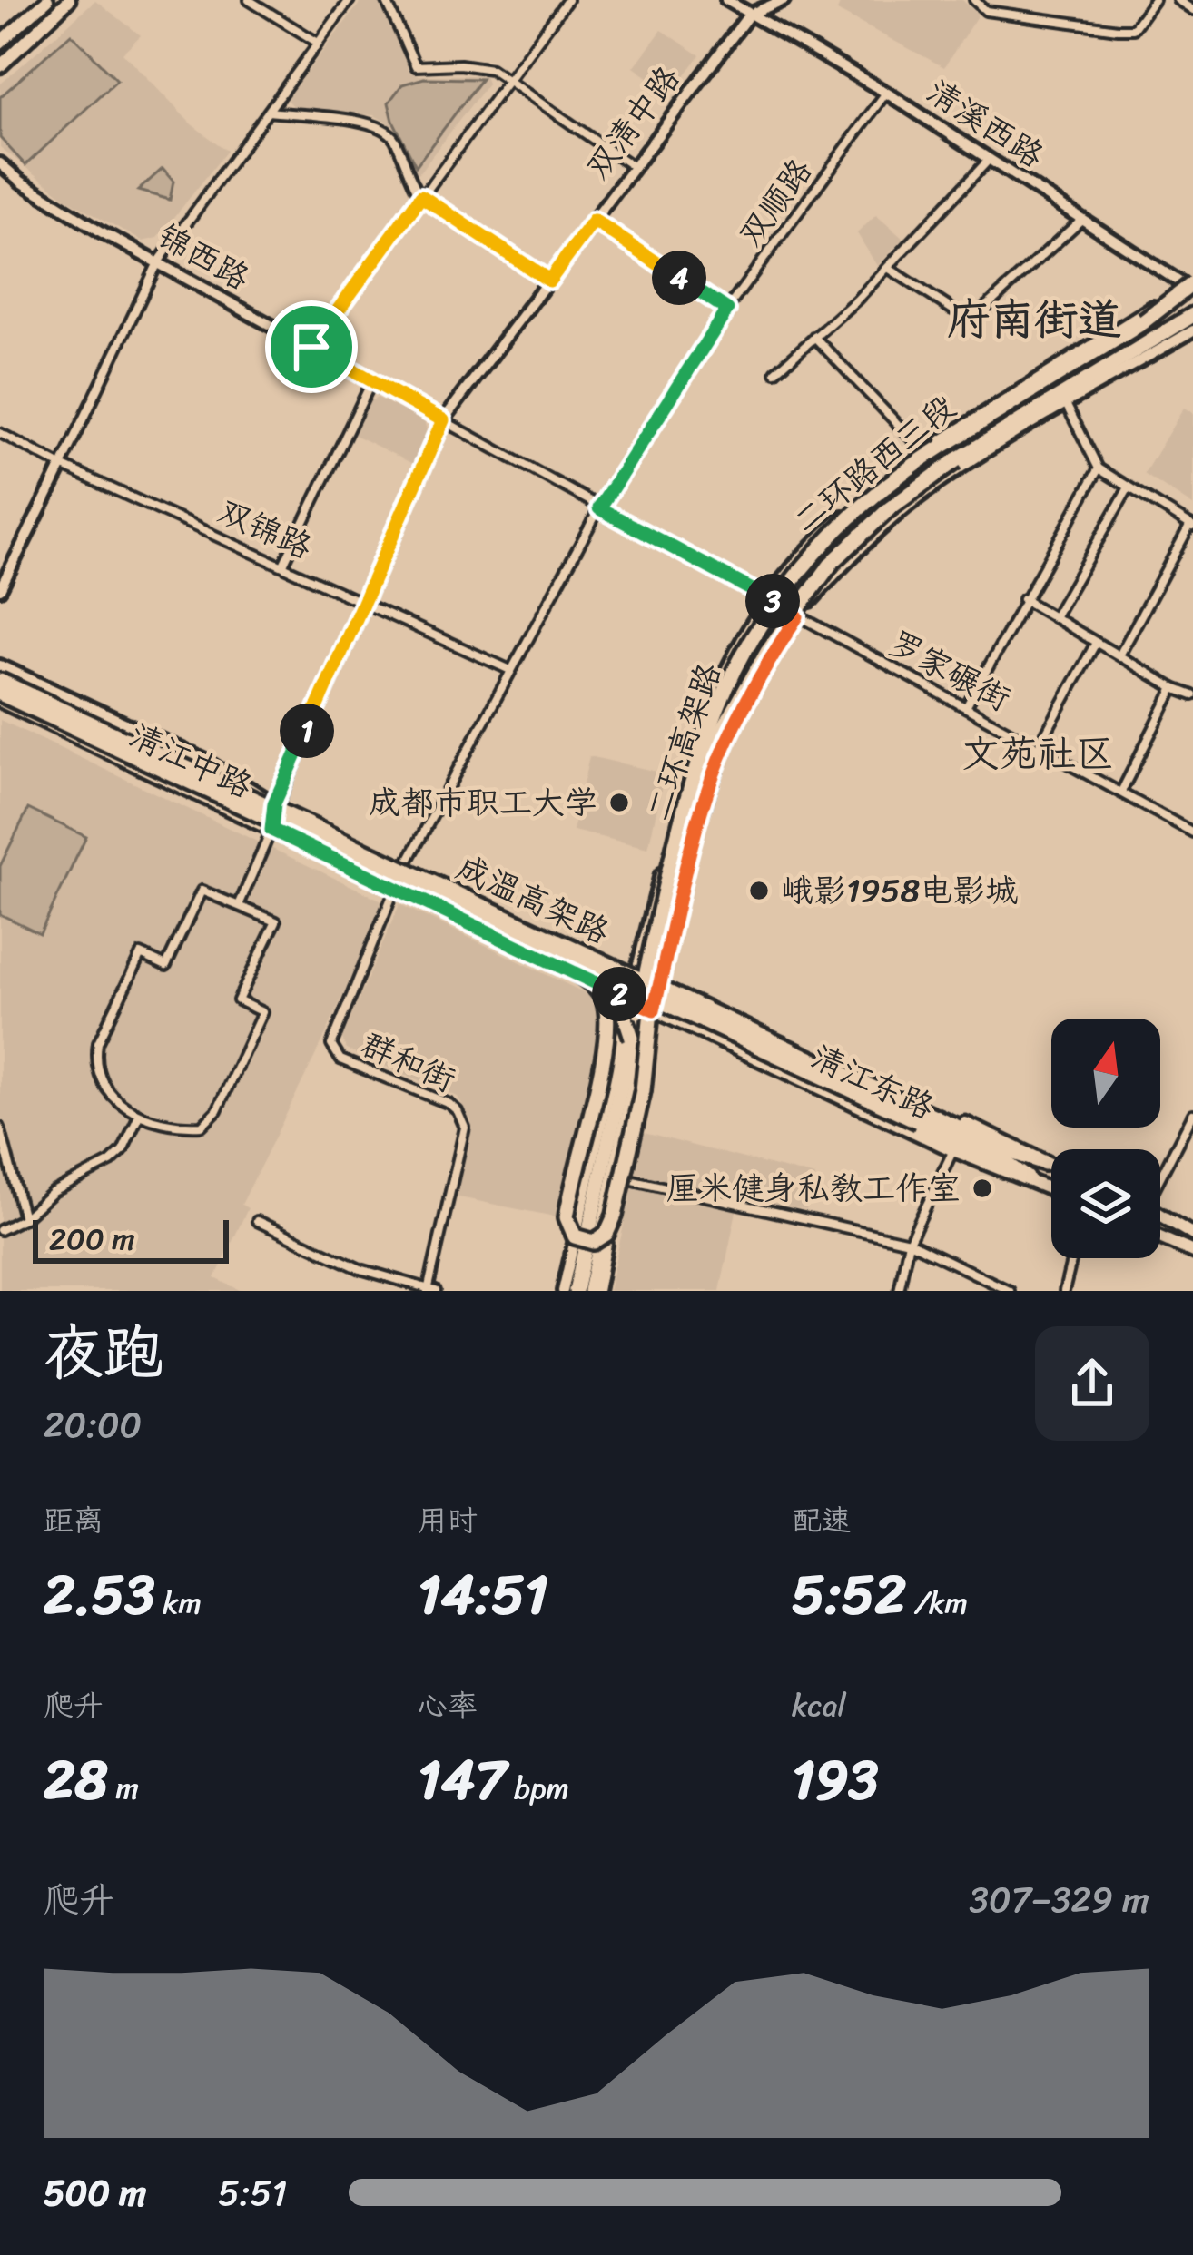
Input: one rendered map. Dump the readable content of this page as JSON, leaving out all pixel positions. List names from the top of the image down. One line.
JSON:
{"streets":{"highway":["二环高架路","成温高架路"],"main road":["双清中路","清溪西路","锦西路","二环路西三段","清江中路","清江东路"],"street":["双顺路","双锦路","罗家碾街","群和街"]},"crossings":[["双清中路","清溪西路"],["双清中路","锦西路"],["双清中路","双锦路"],["双清中路","罗家碾街"],["双清中路","清江中路"],["清溪西路","双顺路"],["清溪西路","二环路西三段"],["清溪西路","二环高架路"],["双顺路","双锦路"],["双顺路","罗家碾街"],["双顺路","清江中路"],["锦西路","罗家碾街"],["二环路西三段","罗家碾街"],["二环路西三段","二环高架路"],["二环路西三段","清江中路"],["二环路西三段","清江东路"],["二环高架路","清江中路"],["二环高架路","清江东路"],["清江中路","成温高架路"],["清江中路","群和街"],["清江中路","清江东路"],["成温高架路","清江东路"]],"districts":["府南街道","文苑社区"],"places":["成都市职工大学","峨影1958电影城","厘米健身私教工作室"],"scale_bar":"200 m","north":"top","page":{"pins":["4","3","1","2"],"scale":"200 m","heading":["夜跑","20:00"],"stats":[["距离","2.53 km"],["用时","14:51"],["配速","5:52 /km"],["爬升","28 m"],["心率","147 bpm"],["kcal","193"]],"chart":["爬升","307–329 m"],"list":[{"name":"500 m","note":"5:51"}]}}
